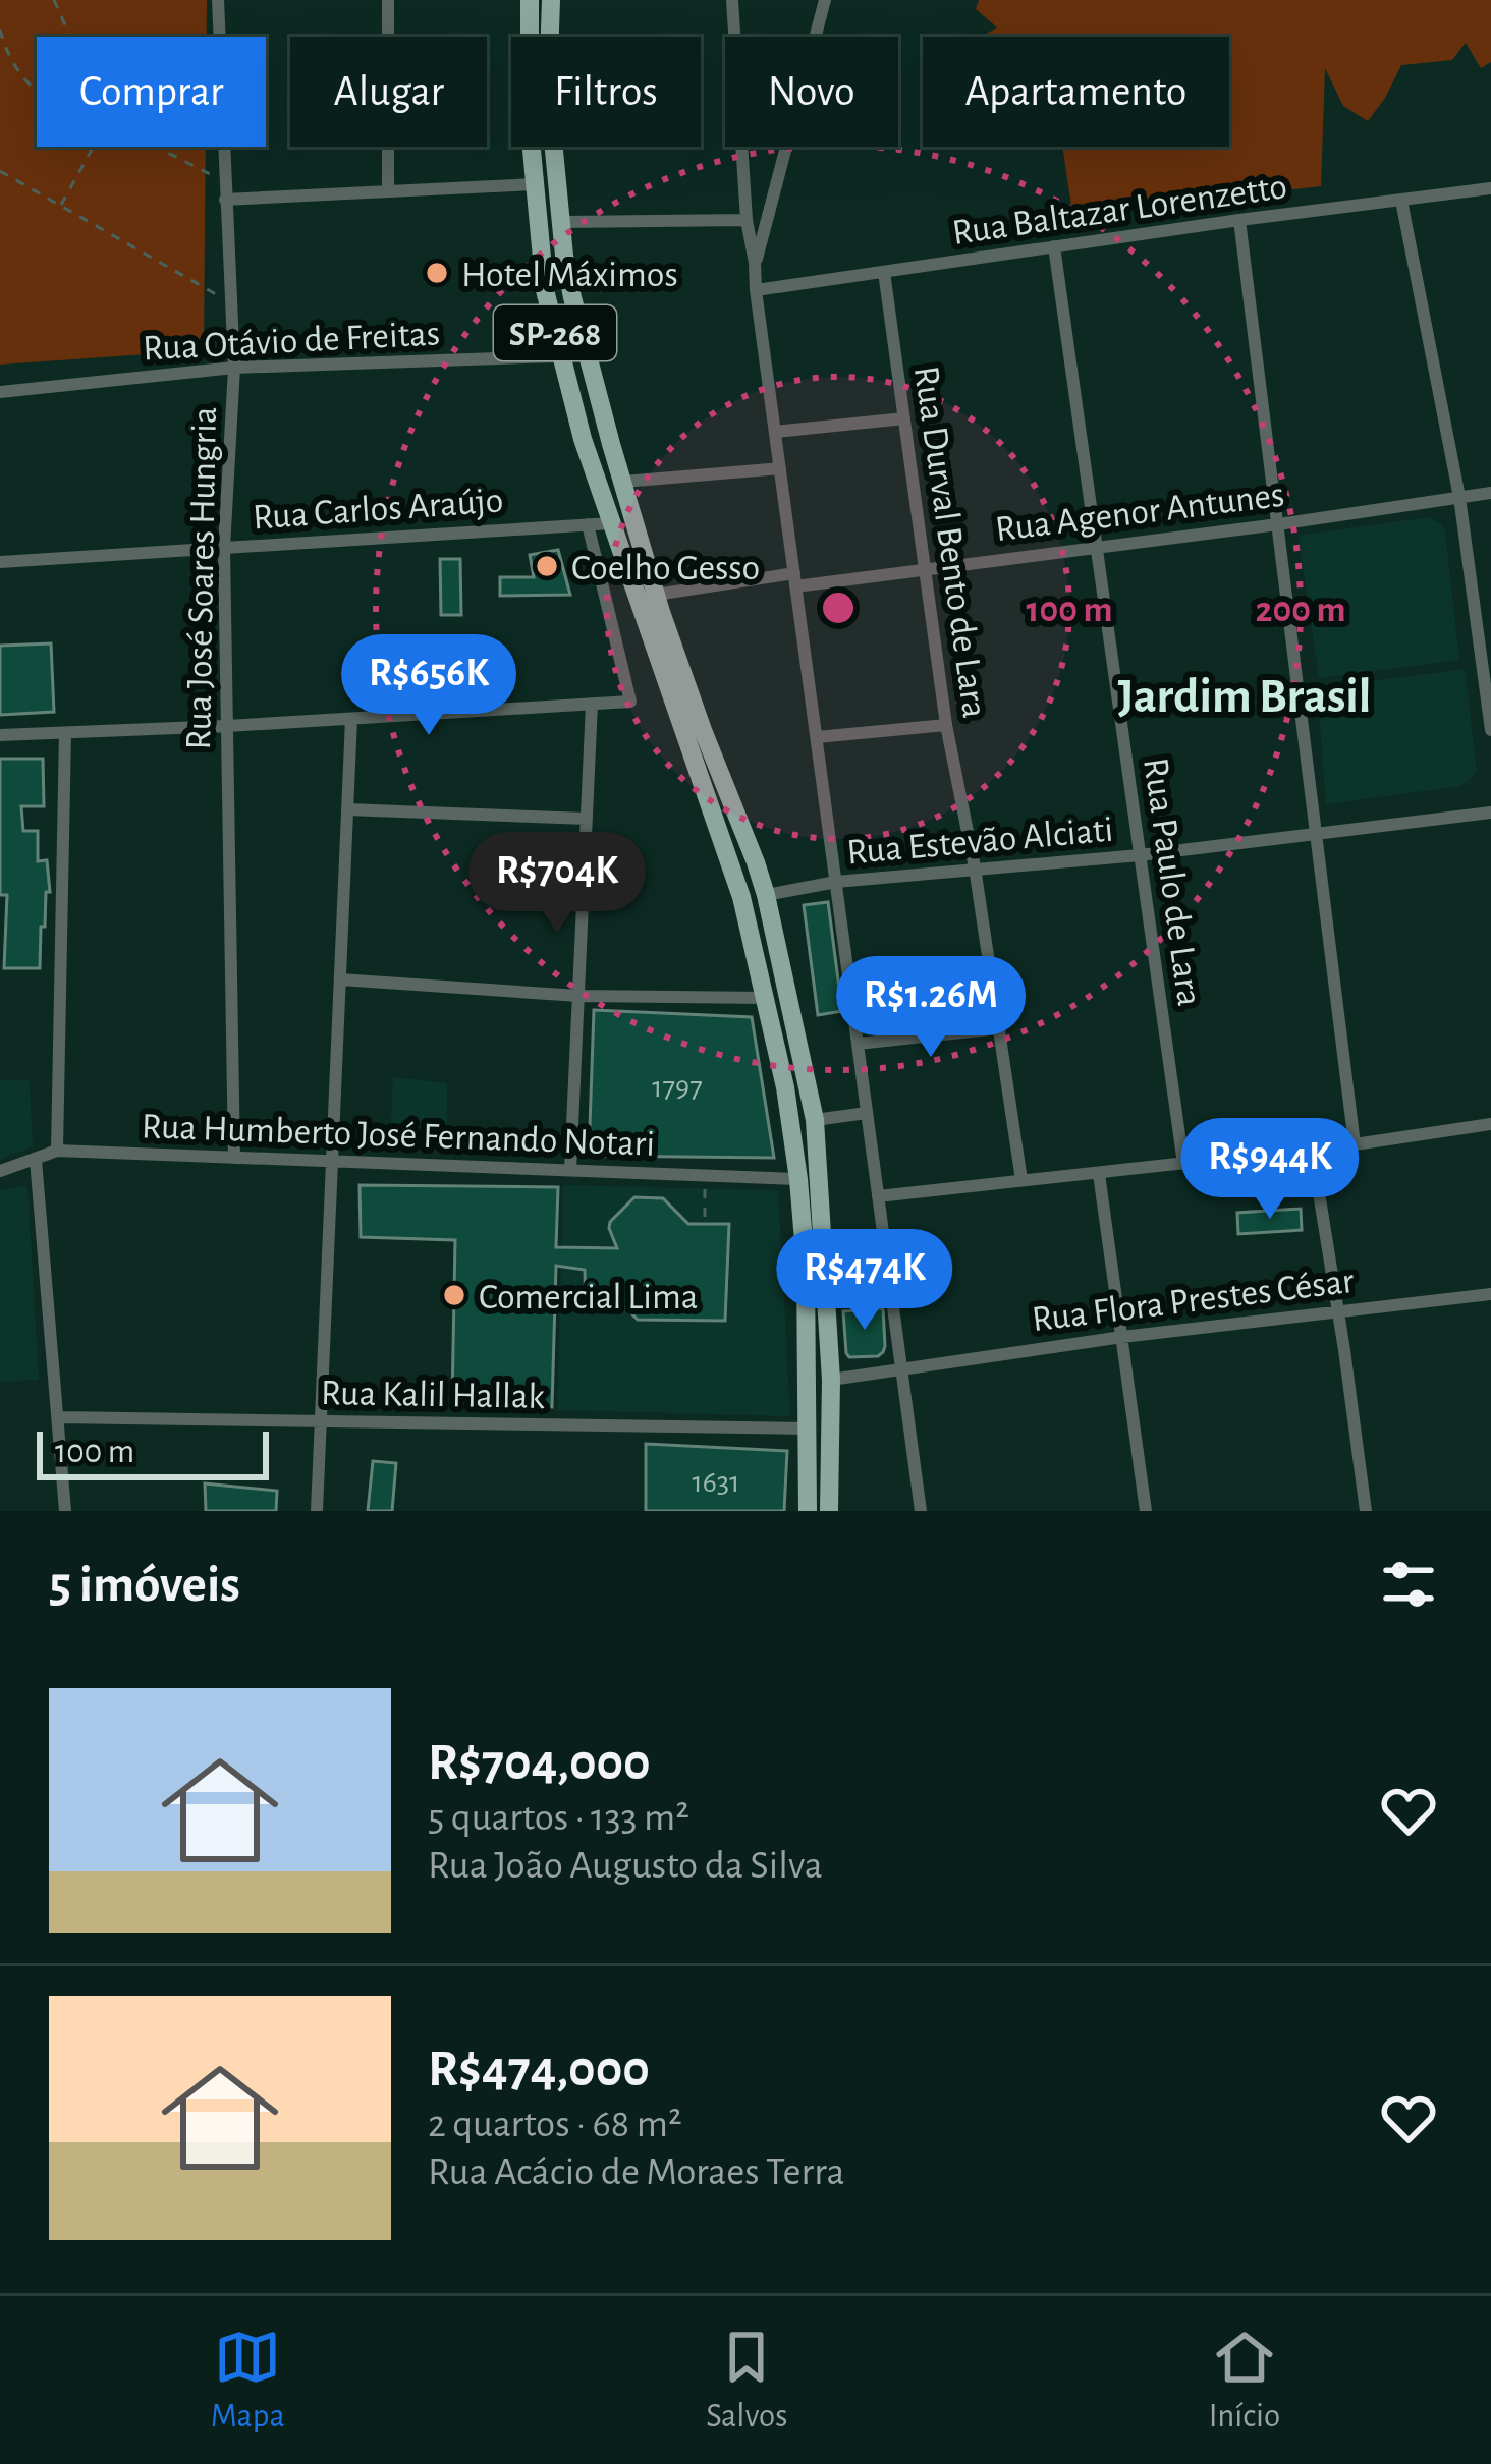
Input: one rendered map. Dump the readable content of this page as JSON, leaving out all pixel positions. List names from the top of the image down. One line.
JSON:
{"streets":{"main road":["SP-268"],"street":["Rua Baltazar Lorenzetto","Rua Otávio de Freitas","Rua Carlos Araújo","Rua Agenor Antunes","Rua Durval Bento de Lara","Rua José Soares Hungria","Rua Estevão Alciati","Rua Paulo de Lara","Rua Humberto José Fernando Notari","Rua Flora Prestes César","Rua Kalil Hallak"]},"crossings":[["Rua Baltazar Lorenzetto","Rua Durval Bento de Lara"],["Rua Baltazar Lorenzetto","Rua Paulo de Lara"],["SP-268","Rua Otávio de Freitas"],["SP-268","Rua Carlos Araújo"],["SP-268","Rua Agenor Antunes"],["SP-268","Rua Estevão Alciati"],["SP-268","Rua Humberto José Fernando Notari"],["SP-268","Rua Flora Prestes César"],["SP-268","Rua Kalil Hallak"],["Rua Otávio de Freitas","Rua José Soares Hungria"],["Rua Carlos Araújo","Rua José Soares Hungria"],["Rua Agenor Antunes","Rua Durval Bento de Lara"],["Rua Agenor Antunes","Rua Paulo de Lara"],["Rua Durval Bento de Lara","Rua Estevão Alciati"],["Rua José Soares Hungria","Rua Humberto José Fernando Notari"],["Rua Estevão Alciati","Rua Paulo de Lara"]],"districts":["Jardim Brasil"],"places":["Hotel Máximos","Coelho Gesso","Comercial Lima"],"house_numbers":["1797","1631"],"scale_bar":"100 m","page":{"chip":["Comprar","Alugar","Filtros","Novo","Apartamento"],"price":["R$656K","R$704K","R$1.26M","R$944K","R$474K"],"scale":"100 m","heading":"5 imóveis","list":[{"name":"R$704,000","note":"5 quartos · 133 m² · Rua João Augusto da Silva"},{"name":"R$474,000","note":"2 quartos · 68 m² · Rua Acácio de Moraes Terra"}],"tabs":["Mapa","Salvos","Início"]},"rings":["100 m","200 m"]}
